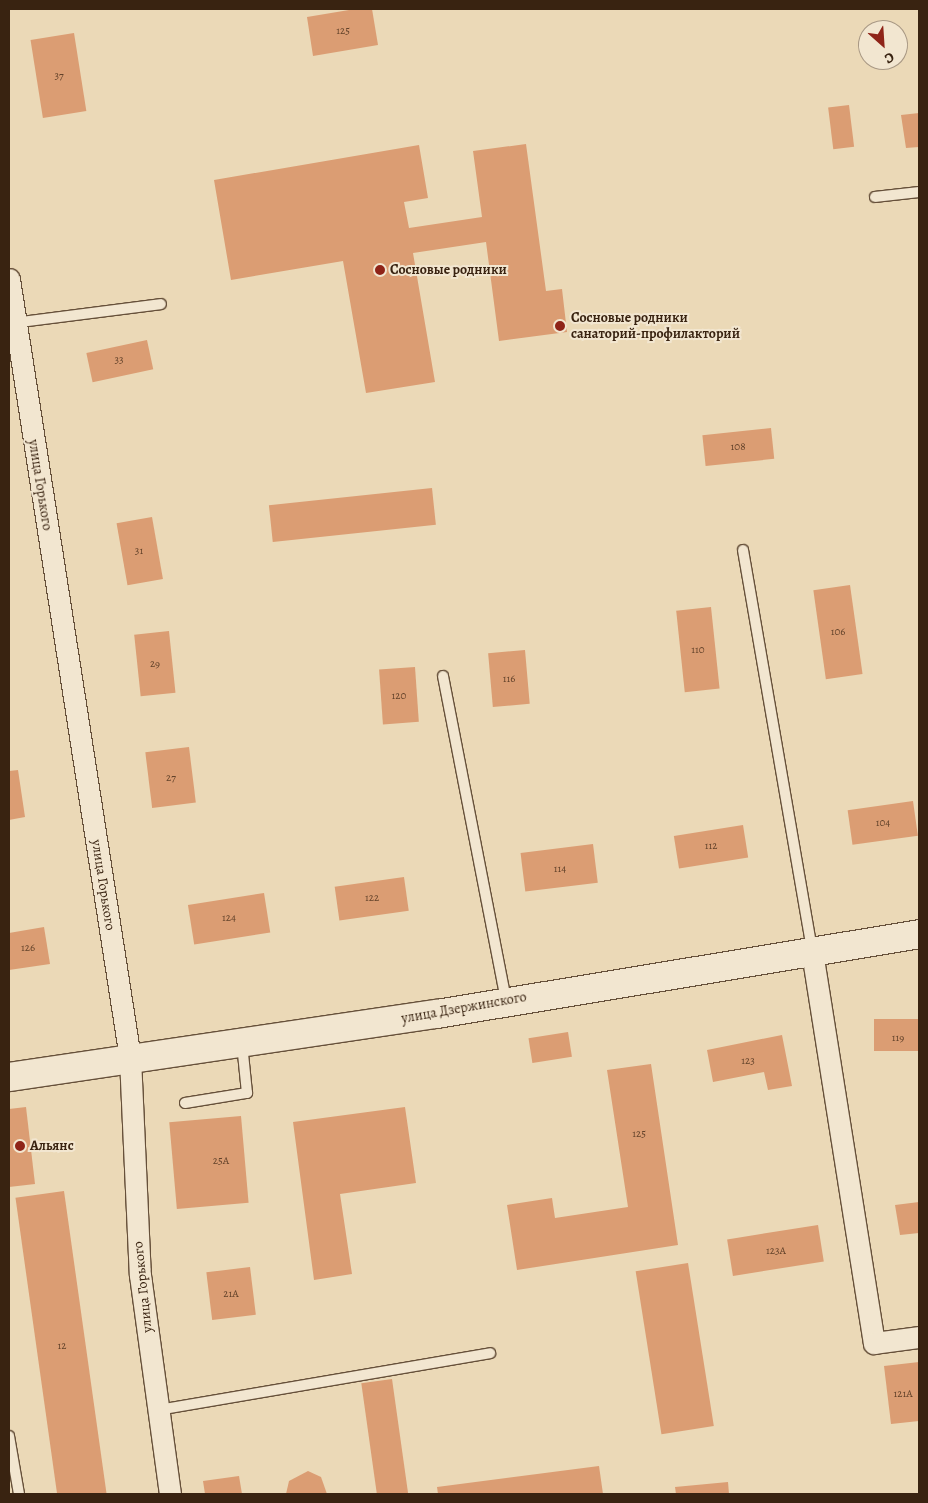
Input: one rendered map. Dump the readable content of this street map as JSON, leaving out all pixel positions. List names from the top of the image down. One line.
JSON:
{"streets":{"street":["улица Горького","улица Дзержинского"]},"crossings":[["улица Горького","улица Дзержинского"]],"places":["Сосновые родники","Сосновые родники санаторий-профилакторий","Альянс"],"house_numbers":["125","37","33","108","31","106","110","29","116","120","27","104","112","114","122","124","126","119","123","125","25А","123А","21А","12","121А"],"north":"bottom right"}
